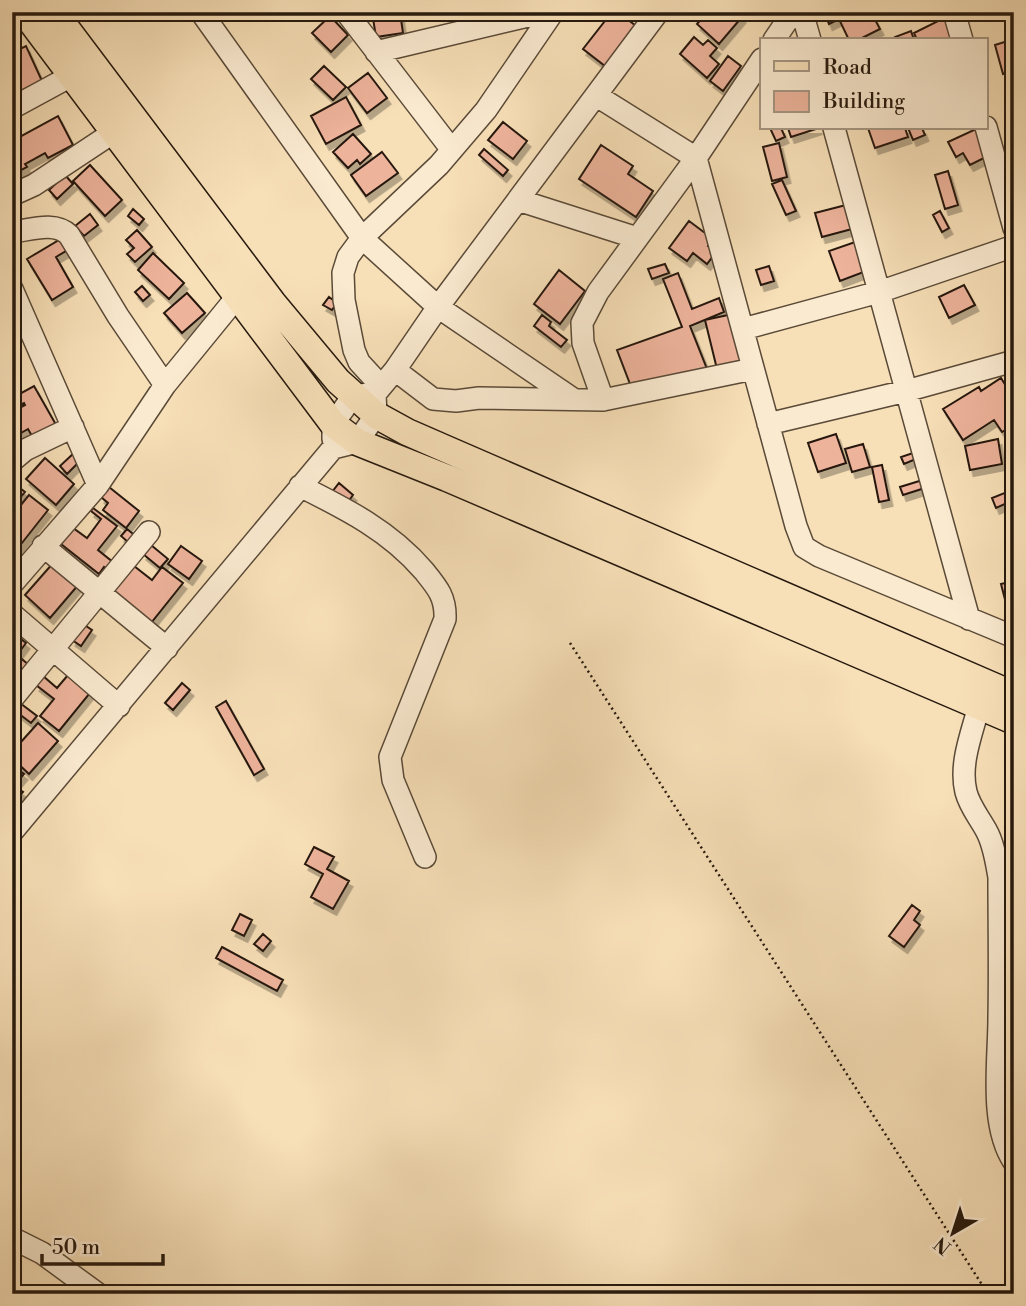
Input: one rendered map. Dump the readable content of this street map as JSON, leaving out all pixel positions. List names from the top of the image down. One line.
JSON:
{"legend":["Road","Building"],"scale_bar":"50 m","north":"bottom left"}
